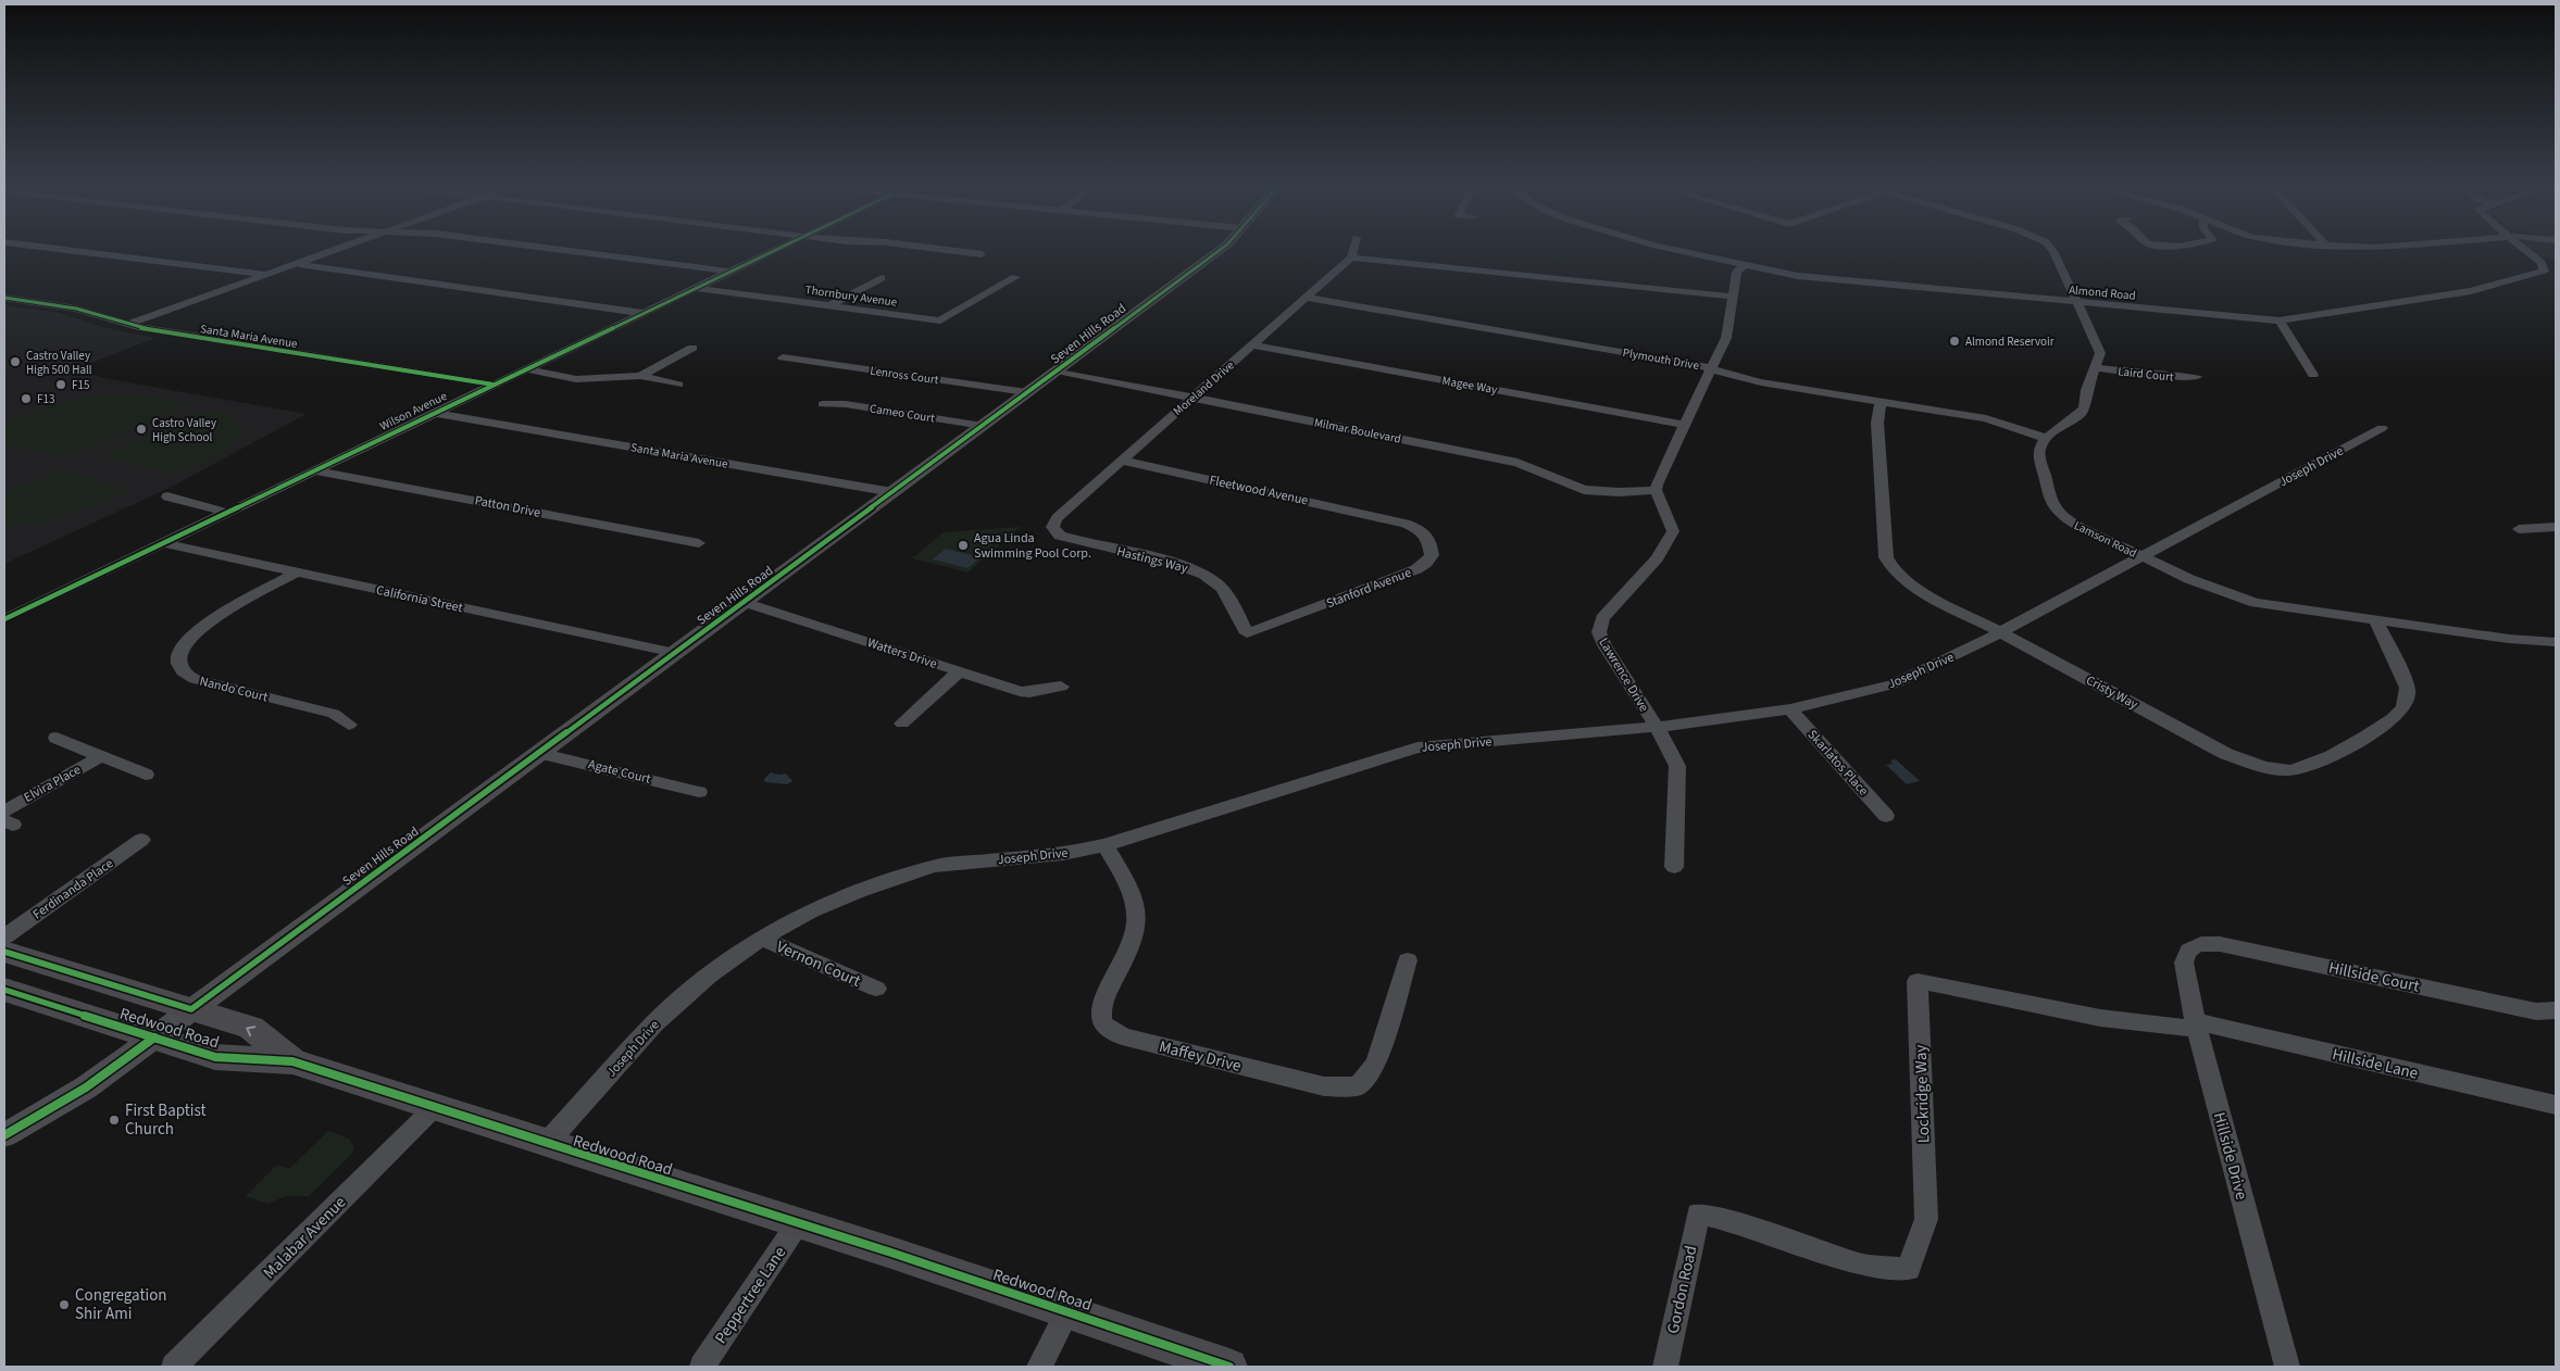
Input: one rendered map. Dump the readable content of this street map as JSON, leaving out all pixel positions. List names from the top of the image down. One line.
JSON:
{"streets":{"main road":["Redwood Road"],"street":["Almond Road","Thornbury Avenue","Seven Hills Road","Santa Maria Avenue","Plymouth Drive","Laird Court","Lenross Court","Magee Way","Moreland Drive","Wilson Avenue","Cameo Court","Milmar Boulevard","Joseph Drive","Fleetwood Avenue","Patton Drive","Lamson Road","Hastings Way","Stanford Avenue","California Street","Watters Drive","Lawrence Drive","Nando Court","Cristy Way","Skarlatos Place","Agate Court","Elvira Place","Ferdinanda Place","Vernon Court","Hillside Court","Maffey Drive","Hillside Lane","Lockridge Way","Hillside Drive","Malabar Avenue","Gordon Road","Peppertree Lane"]},"crossings":[["Thornbury Avenue","Wilson Avenue"],["Seven Hills Road","Santa Maria Avenue"],["Seven Hills Road","Lenross Court"],["Seven Hills Road","Cameo Court"],["Seven Hills Road","Milmar Boulevard"],["Seven Hills Road","California Street"],["Seven Hills Road","Watters Drive"],["Seven Hills Road","Agate Court"],["Seven Hills Road","Redwood Road"],["Santa Maria Avenue","Wilson Avenue"],["Plymouth Drive","Moreland Drive"],["Plymouth Drive","Lamson Road"],["Plymouth Drive","Cristy Way"],["Magee Way","Moreland Drive"],["Moreland Drive","Milmar Boulevard"],["Moreland Drive","Fleetwood Avenue"],["Moreland Drive","Hastings Way"],["Wilson Avenue","Patton Drive"],["Wilson Avenue","California Street"],["Milmar Boulevard","Lawrence Drive"],["Joseph Drive","Lamson Road"],["Joseph Drive","Lawrence Drive"],["Joseph Drive","Cristy Way"],["Joseph Drive","Skarlatos Place"],["Joseph Drive","Vernon Court"],["Joseph Drive","Redwood Road"],["Joseph Drive","Maffey Drive"],["Fleetwood Avenue","Stanford Avenue"],["Lamson Road","Cristy Way"],["Hastings Way","Stanford Avenue"],["California Street","Nando Court"],["Hillside Court","Hillside Drive"],["Redwood Road","Malabar Avenue"],["Redwood Road","Peppertree Lane"],["Hillside Lane","Lockridge Way"],["Hillside Lane","Hillside Drive"],["Lockridge Way","Hillside Drive"],["Lockridge Way","Gordon Road"]],"places":["Almond Reservoir","Castro Valley High 500 Hall","F15","F13","Castro Valley High School","Agua Linda Swimming Pool Corp.","First Baptist Church","Congregation Shir Ami"]}
